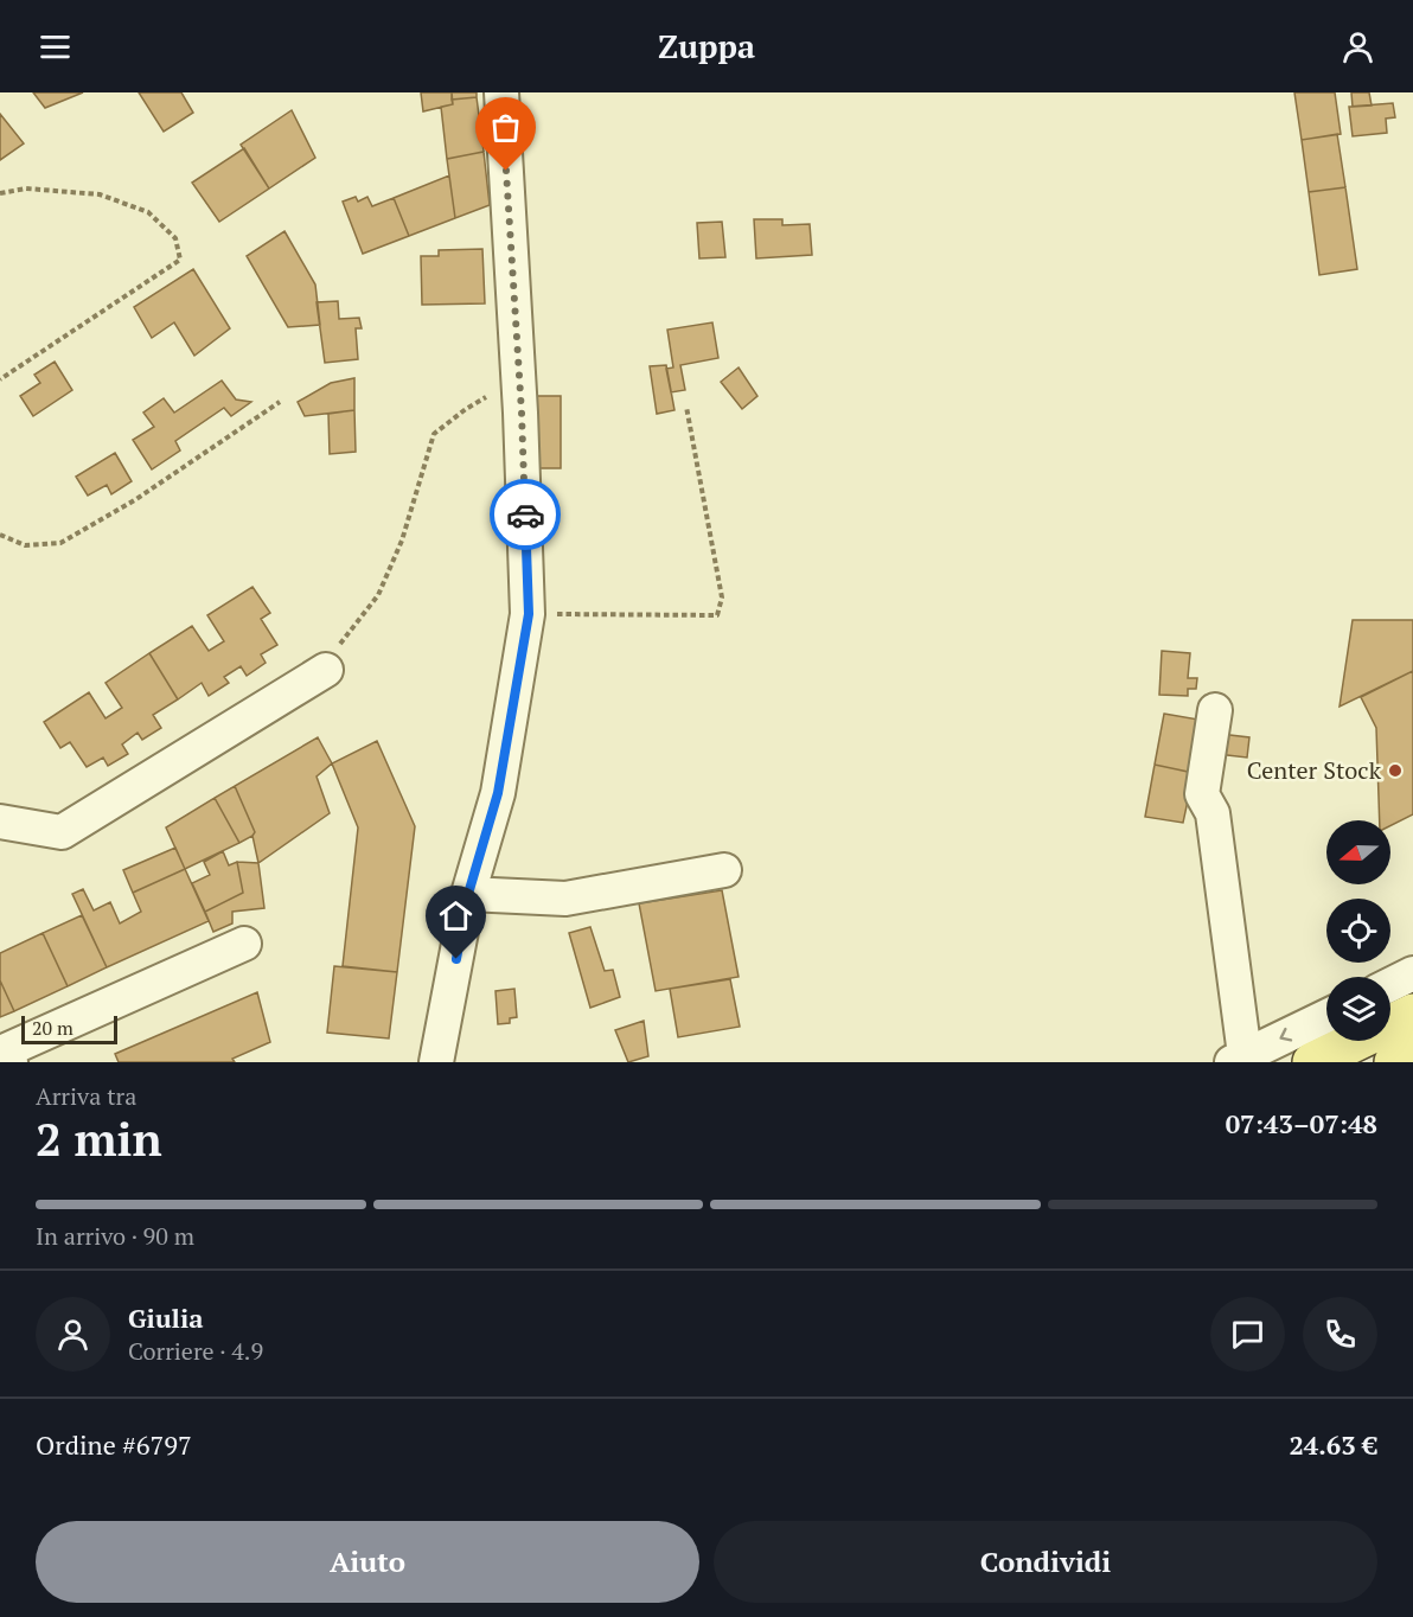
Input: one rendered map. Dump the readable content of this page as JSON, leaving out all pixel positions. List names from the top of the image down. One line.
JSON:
{"places":["Center Stock"],"scale_bar":"20 m","north":"left","page":{"header":"Zuppa","scale":"20 m","heading":["2 min","Arriva tra","07:43–07:48"],"panel":["Giulia","Corriere · 4.9","Ordine #6797","24.63 €"],"bar":"In arrivo · 90 m","buttons":["Aiuto","Condividi"]}}
